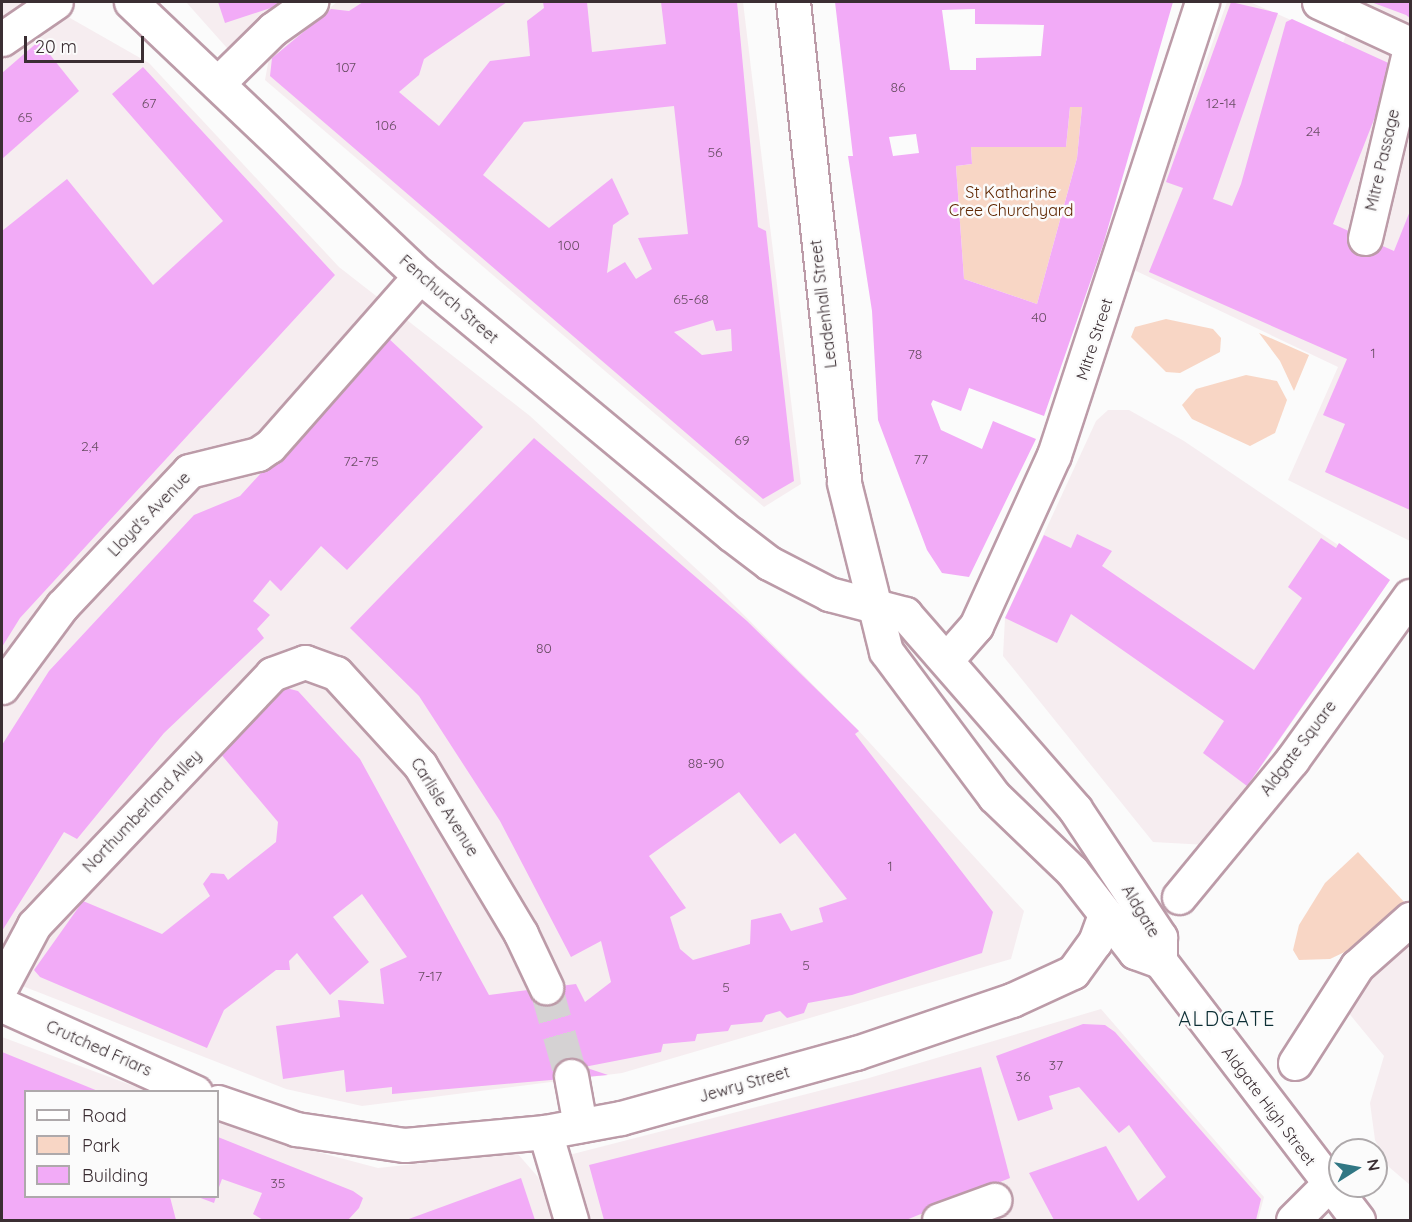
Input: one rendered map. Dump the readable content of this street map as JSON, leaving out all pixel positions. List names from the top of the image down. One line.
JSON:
{"streets":{"street":["Mitre Passage","Fenchurch Street","Leadenhall Street","Mitre Street","Lloyd's Avenue","Aldgate Square","Carlisle Avenue","Northumberland Alley","Aldgate","Crutched Friars","Jewry Street","Aldgate High Street"]},"crossings":[["Fenchurch Street","Lloyd's Avenue"],["Fenchurch Street","Aldgate"],["Leadenhall Street","Aldgate"],["Mitre Street","Aldgate"],["Carlisle Avenue","Northumberland Alley"],["Aldgate","Jewry Street"],["Aldgate","Aldgate High Street"]],"districts":["ALDGATE"],"parks":["St Katharine Cree Churchyard"],"house_numbers":["107","86","67","12-14","65","106","24","56","100","65-68","40","1","78","69","2,4","77","72-75","80","88-90","1","5","7-17","5","37","36","35"],"legend":["Road","Park","Building"],"scale_bar":"20 m","north":"right"}
